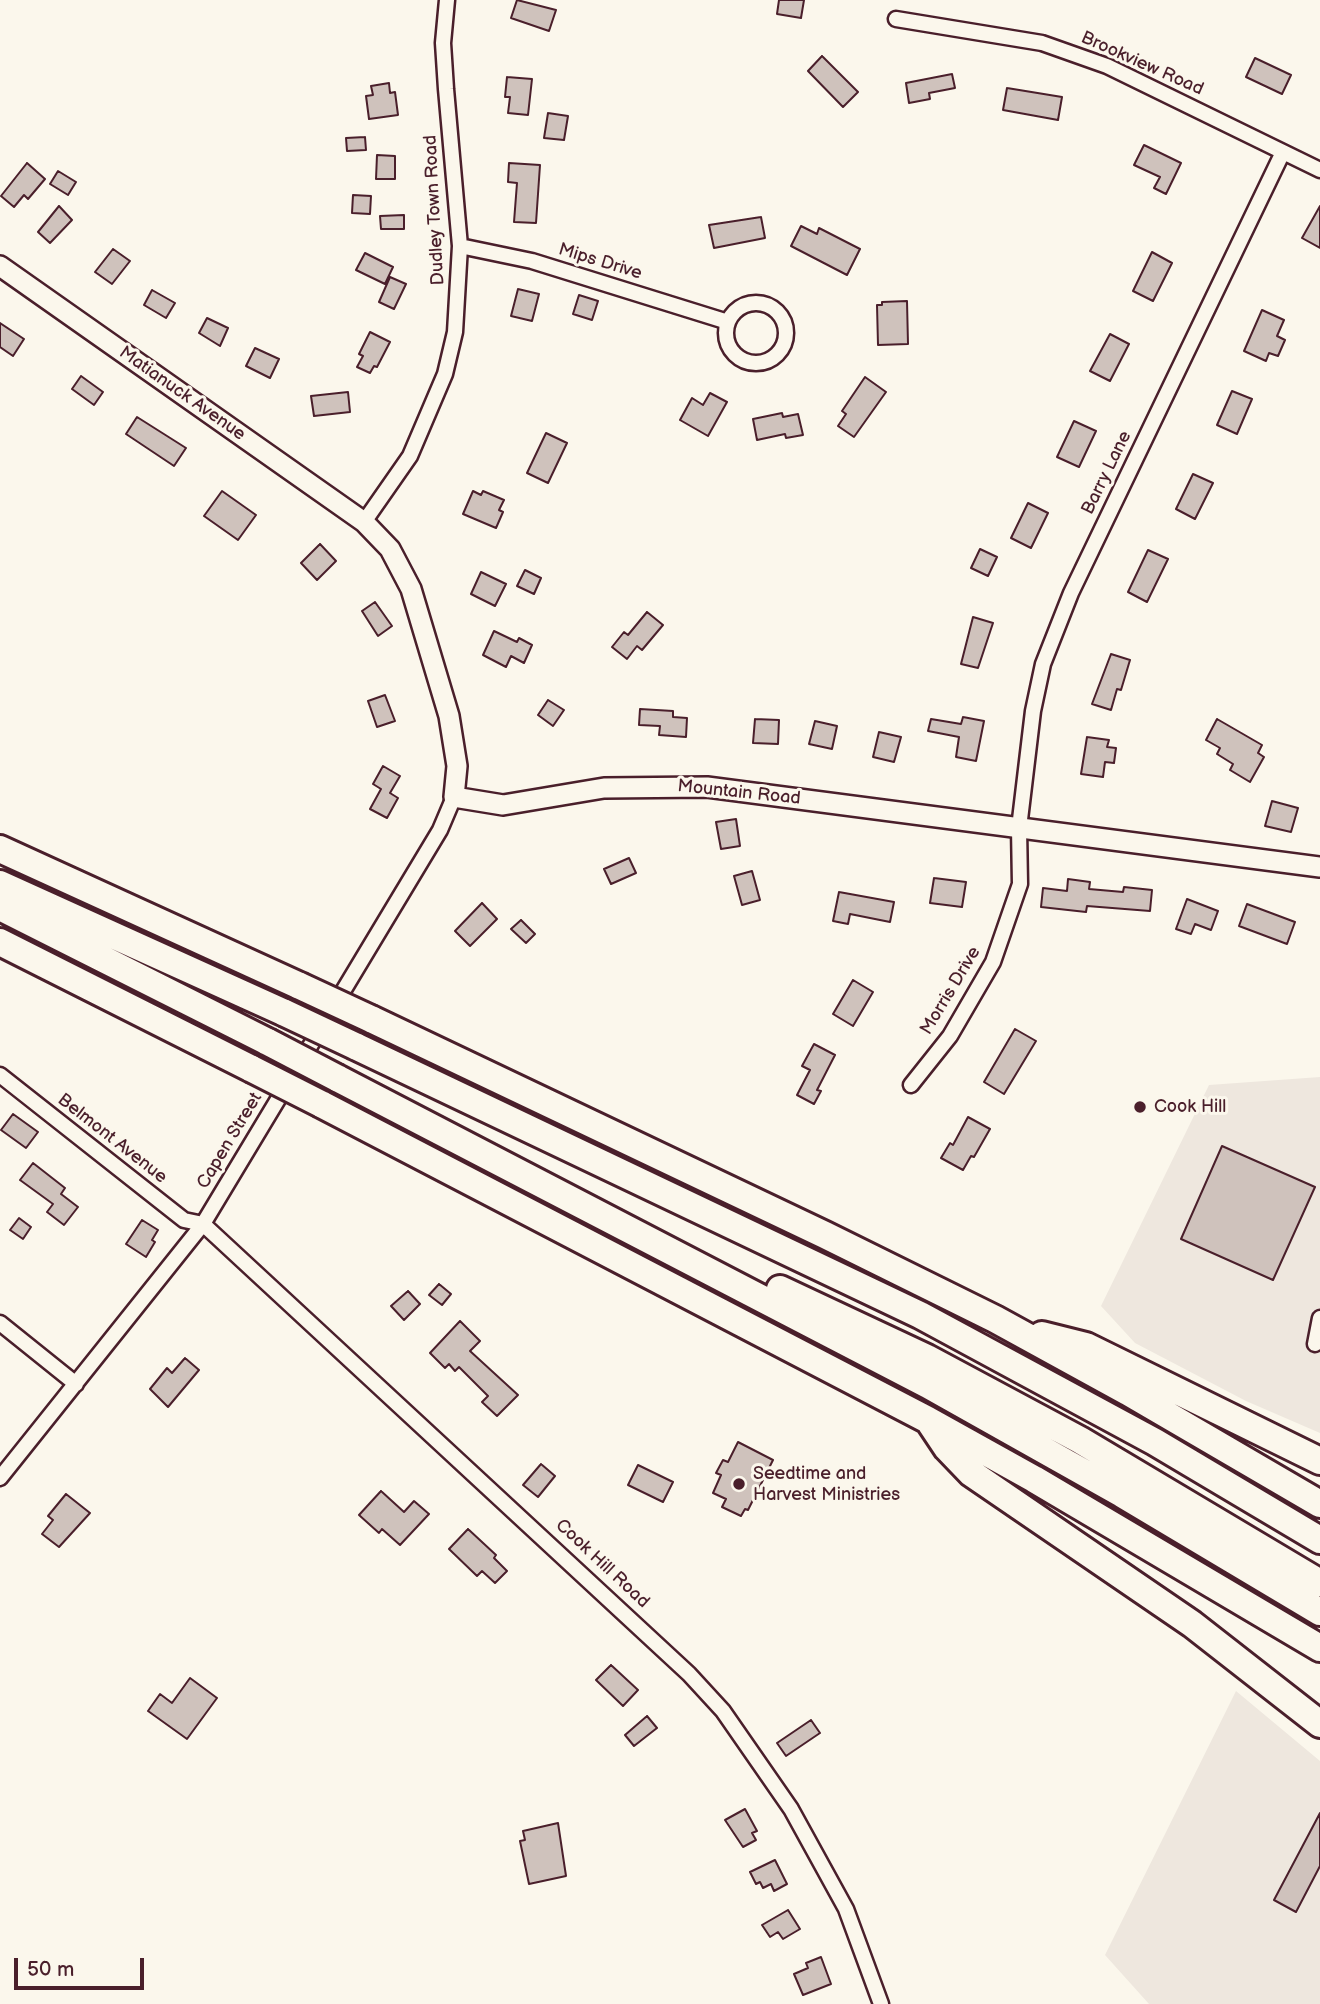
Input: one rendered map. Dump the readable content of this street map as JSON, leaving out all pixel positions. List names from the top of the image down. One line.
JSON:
{"streets":{"street":["Brookview Road","Dudley Town Road","Mips Drive","Matianuck Avenue","Barry Lane","Mountain Road","Morris Drive","Belmont Avenue","Capen Street","Cook Hill Road"]},"crossings":[["Brookview Road","Barry Lane"],["Dudley Town Road","Mips Drive"],["Dudley Town Road","Matianuck Avenue"],["Barry Lane","Mountain Road"],["Barry Lane","Morris Drive"],["Mountain Road","Morris Drive"],["Mountain Road","Capen Street"],["Belmont Avenue","Capen Street"],["Belmont Avenue","Cook Hill Road"],["Capen Street","Cook Hill Road"]],"places":["Cook Hill","Seedtime and Harvest Ministries"],"scale_bar":"50 m"}
